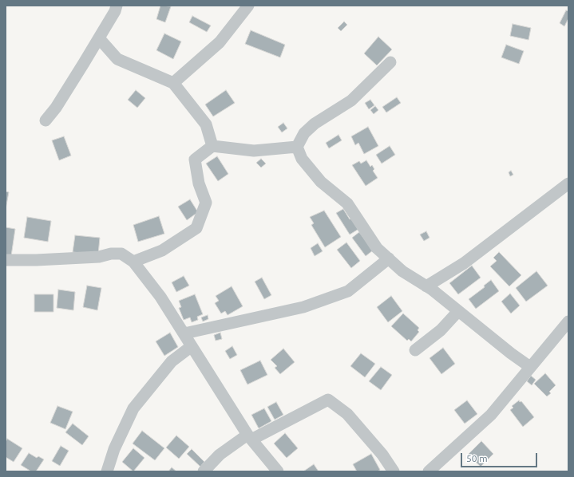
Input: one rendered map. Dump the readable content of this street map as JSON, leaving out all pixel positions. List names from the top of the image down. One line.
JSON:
{"scale_bar":"50 m"}
